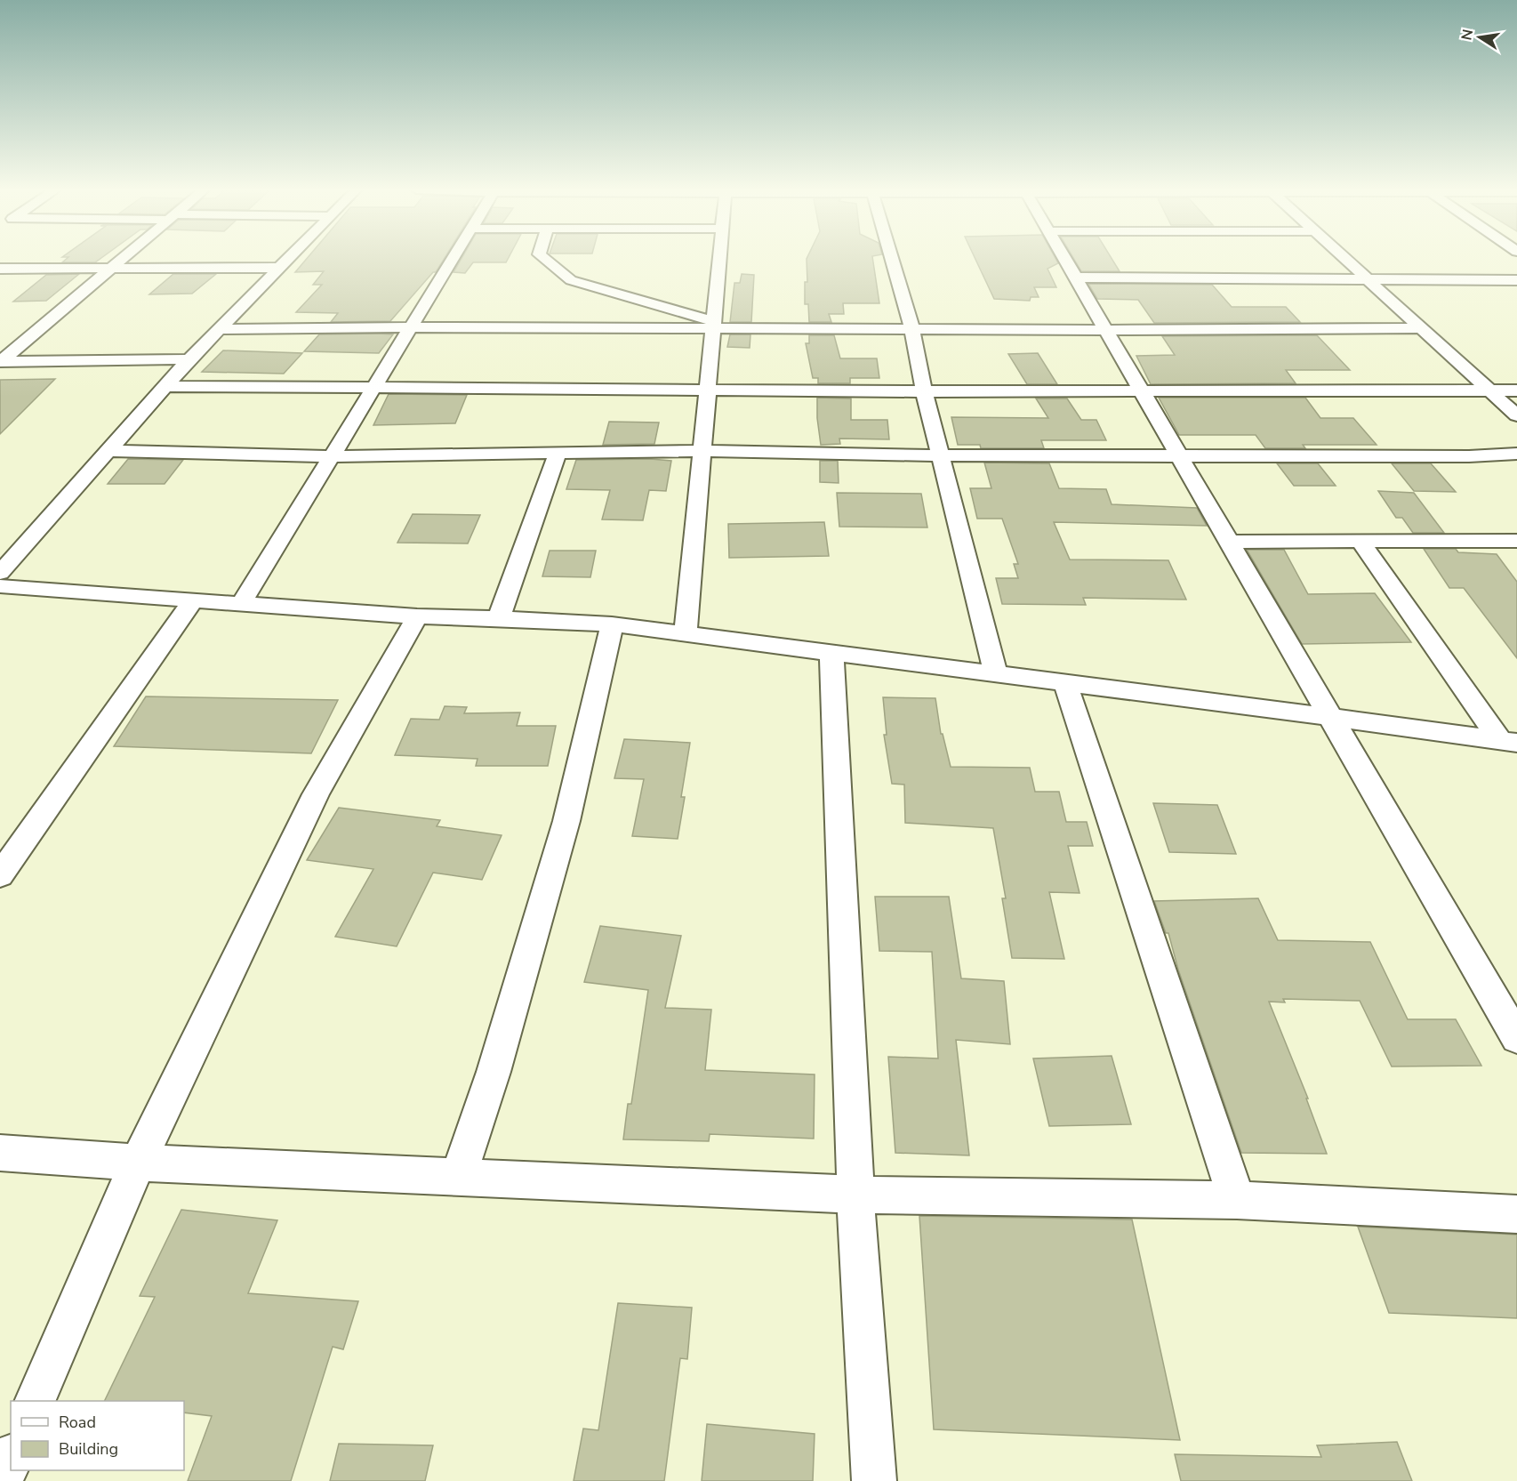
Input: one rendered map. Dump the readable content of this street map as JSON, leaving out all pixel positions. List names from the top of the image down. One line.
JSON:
{"legend":["Road","Building"],"north":"left"}
